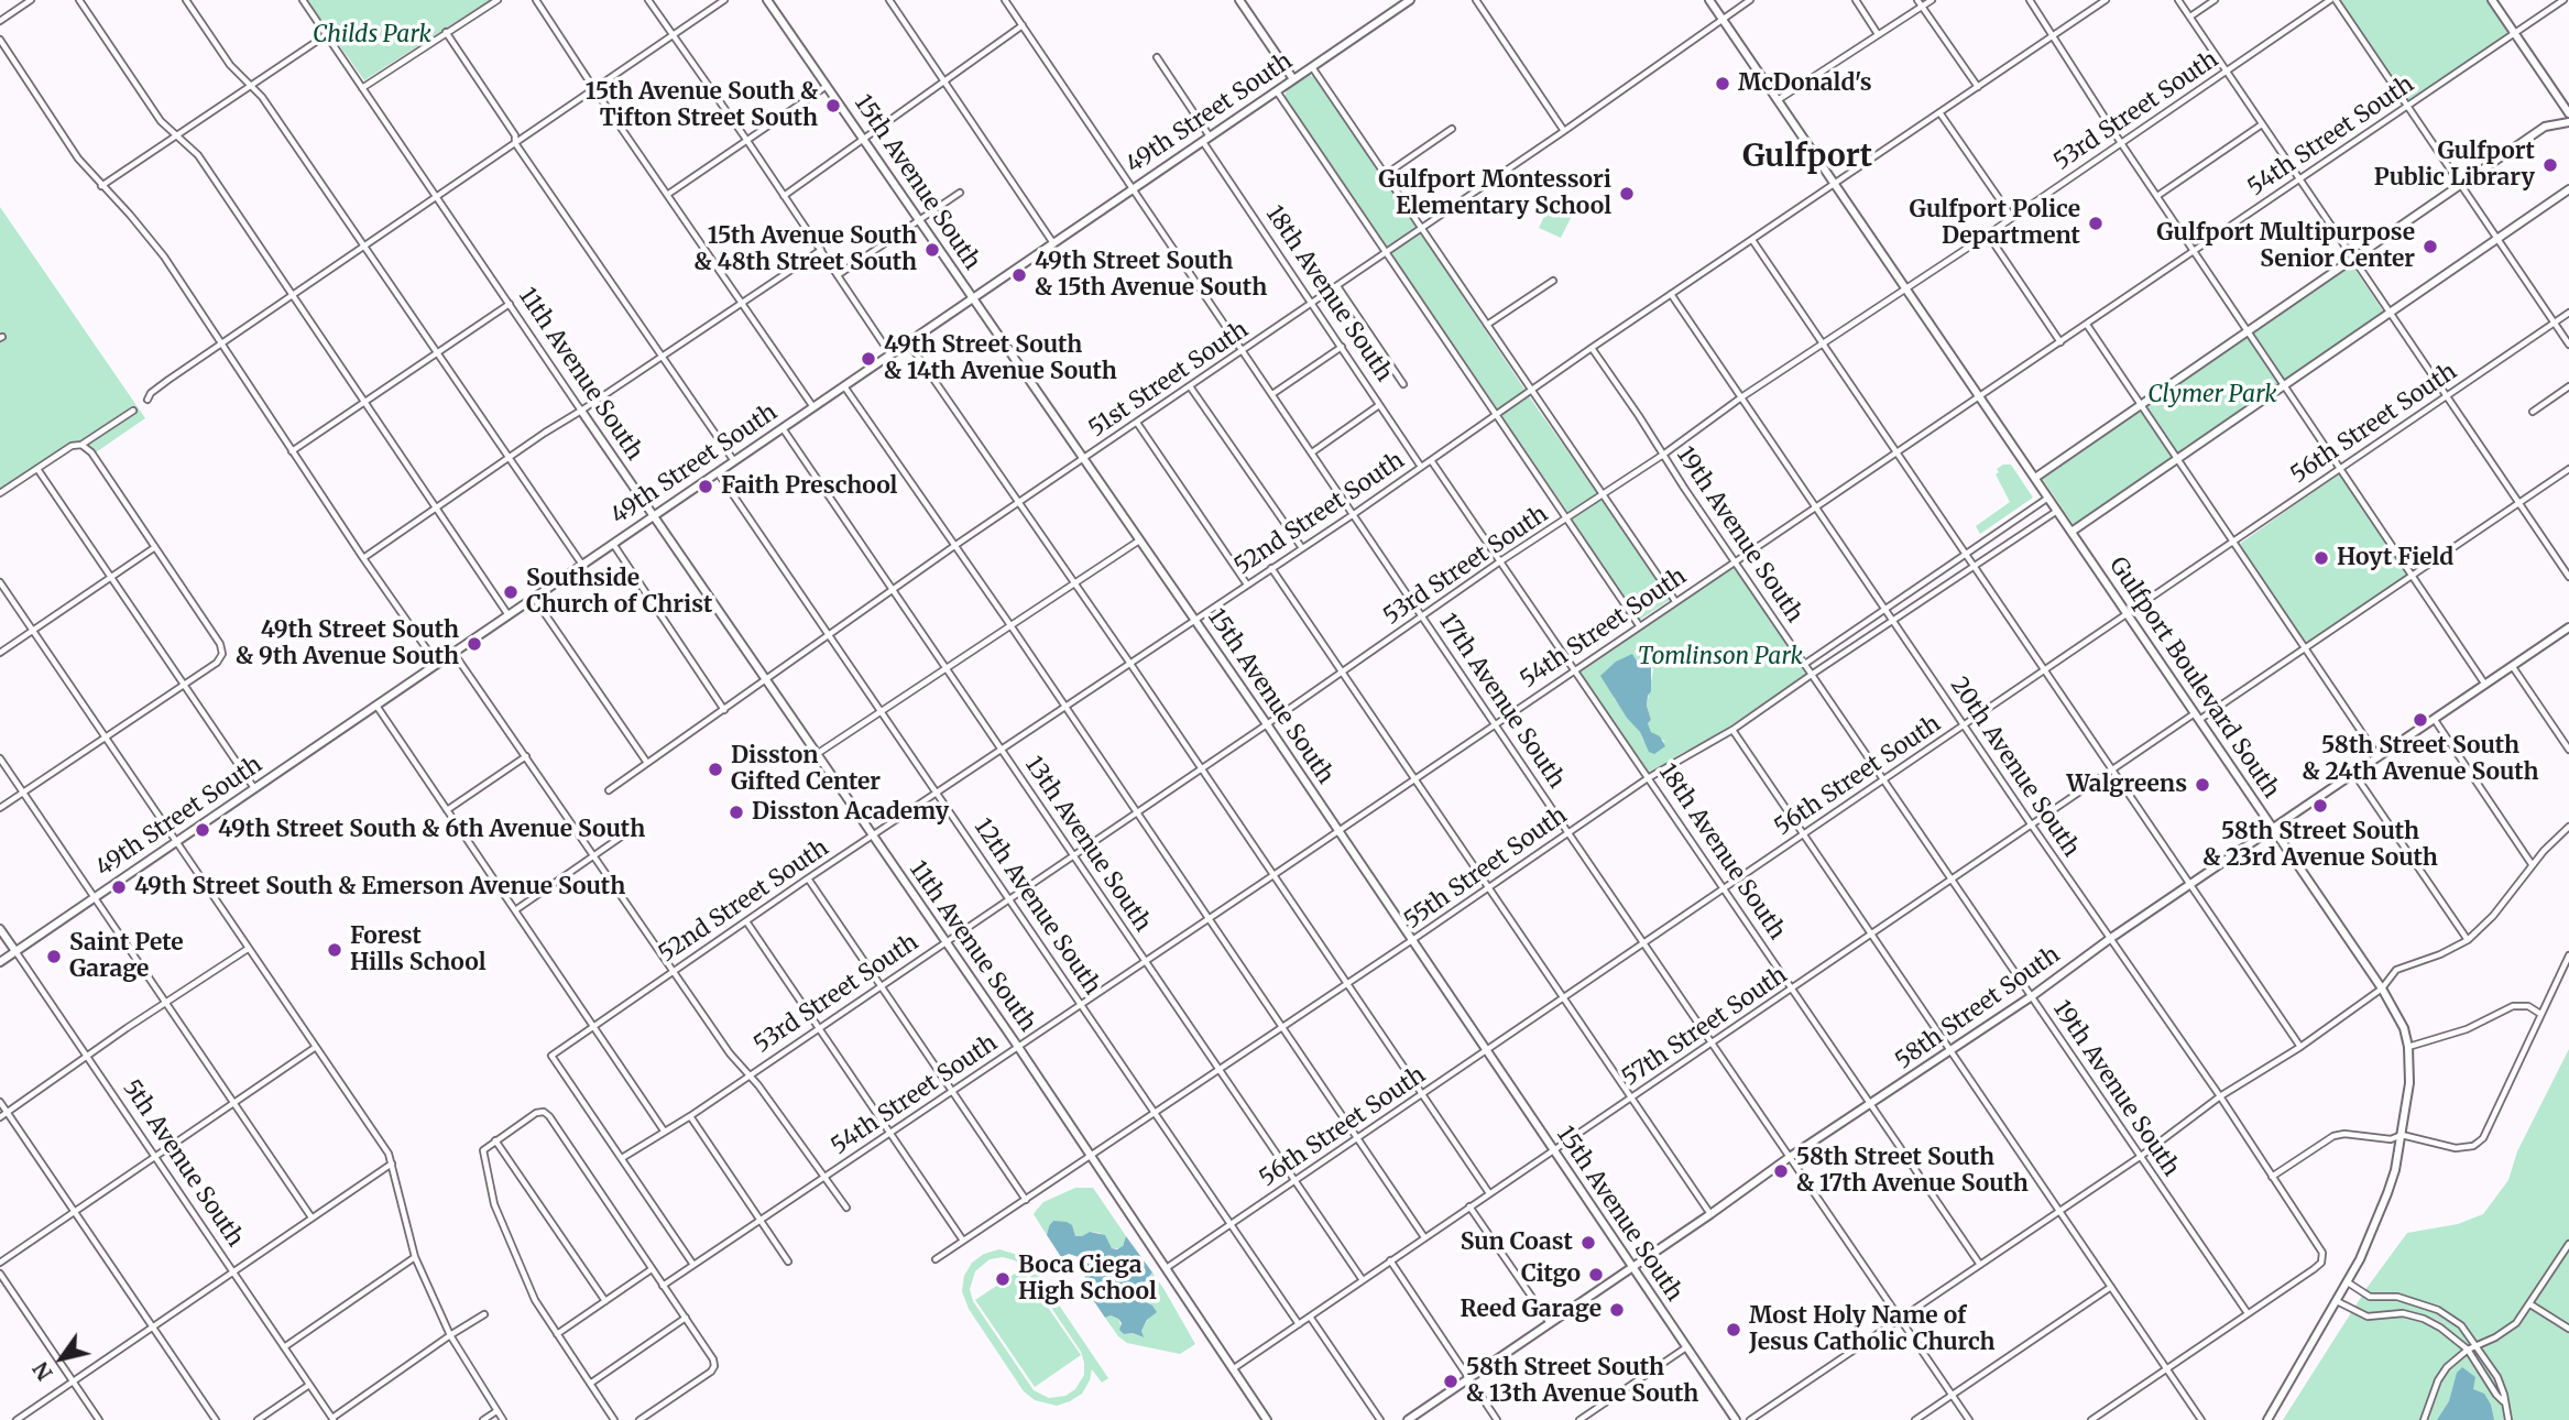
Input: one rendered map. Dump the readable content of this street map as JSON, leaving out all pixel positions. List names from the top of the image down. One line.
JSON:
{"streets":{"street":["53rd Street South","49th Street South","54th Street South","15th Avenue South","18th Avenue South","11th Avenue South","51st Street South","56th Street South","52nd Street South","19th Avenue South","Gulfport Boulevard South","17th Avenue South","20th Avenue South","13th Avenue South","55th Street South","12th Avenue South","58th Street South","57th Street South","5th Avenue South"]},"crossings":[["53rd Street South","15th Avenue South"],["53rd Street South","18th Avenue South"],["53rd Street South","11th Avenue South"],["53rd Street South","52nd Street South"],["53rd Street South","19th Avenue South"],["53rd Street South","Gulfport Boulevard South"],["53rd Street South","17th Avenue South"],["53rd Street South","20th Avenue South"],["53rd Street South","13th Avenue South"],["53rd Street South","12th Avenue South"],["49th Street South","15th Avenue South"],["49th Street South","18th Avenue South"],["49th Street South","11th Avenue South"],["49th Street South","17th Avenue South"],["49th Street South","13th Avenue South"],["49th Street South","12th Avenue South"],["49th Street South","5th Avenue South"],["54th Street South","15th Avenue South"],["54th Street South","18th Avenue South"],["54th Street South","11th Avenue South"],["54th Street South","19th Avenue South"],["54th Street South","Gulfport Boulevard South"],["54th Street South","17th Avenue South"],["54th Street South","20th Avenue South"],["54th Street South","13th Avenue South"],["54th Street South","12th Avenue South"],["15th Avenue South","51st Street South"],["15th Avenue South","56th Street South"],["15th Avenue South","52nd Street South"],["15th Avenue South","55th Street South"],["15th Avenue South","58th Street South"],["15th Avenue South","57th Street South"],["18th Avenue South","51st Street South"],["18th Avenue South","56th Street South"],["18th Avenue South","52nd Street South"],["18th Avenue South","55th Street South"],["18th Avenue South","58th Street South"],["18th Avenue South","57th Street South"],["11th Avenue South","51st Street South"],["11th Avenue South","56th Street South"],["11th Avenue South","52nd Street South"],["11th Avenue South","55th Street South"],["11th Avenue South","57th Street South"],["51st Street South","Gulfport Boulevard South"],["51st Street South","17th Avenue South"],["51st Street South","13th Avenue South"],["51st Street South","12th Avenue South"],["56th Street South","19th Avenue South"],["56th Street South","Gulfport Boulevard South"],["56th Street South","17th Avenue South"],["56th Street South","20th Avenue South"],["56th Street South","13th Avenue South"],["56th Street South","12th Avenue South"],["52nd Street South","19th Avenue South"],["52nd Street South","Gulfport Boulevard South"],["52nd Street South","17th Avenue South"],["52nd Street South","20th Avenue South"],["52nd Street South","13th Avenue South"],["52nd Street South","12th Avenue South"],["19th Avenue South","20th Avenue South"],["19th Avenue South","55th Street South"],["19th Avenue South","58th Street South"],["19th Avenue South","57th Street South"],["Gulfport Boulevard South","55th Street South"],["Gulfport Boulevard South","58th Street South"],["Gulfport Boulevard South","57th Street South"],["17th Avenue South","55th Street South"],["17th Avenue South","58th Street South"],["17th Avenue South","57th Street South"],["20th Avenue South","55th Street South"],["20th Avenue South","58th Street South"],["20th Avenue South","57th Street South"],["13th Avenue South","55th Street South"],["13th Avenue South","57th Street South"],["55th Street South","12th Avenue South"],["12th Avenue South","57th Street South"]],"districts":["Gulfport"],"parks":["Childs Park","Clymer Park","Tomlinson Park"],"places":["McDonald's","15th Avenue South & Tifton Street South","Gulfport Public Library","Gulfport Montessori Elementary School","Gulfport Police Department","Gulfport Multipurpose Senior Center","15th Avenue South & 48th Street South","49th Street South & 15th Avenue South","49th Street South & 14th Avenue South","Faith Preschool","Hoyt Field","Southside Church of Christ","49th Street South & 9th Avenue South","58th Street South & 24th Avenue South","Disston Gifted Center","Walgreens","58th Street South & 23rd Avenue South","Disston Academy","49th Street South & 6th Avenue South","49th Street South & Emerson Avenue South","Forest Hills School","Saint Pete Garage","58th Street South & 17th Avenue South","Sun Coast","Citgo","Boca Ciega High School","Reed Garage","Most Holy Name of Jesus Catholic Church","58th Street South & 13th Avenue South"],"north":"bottom left"}
